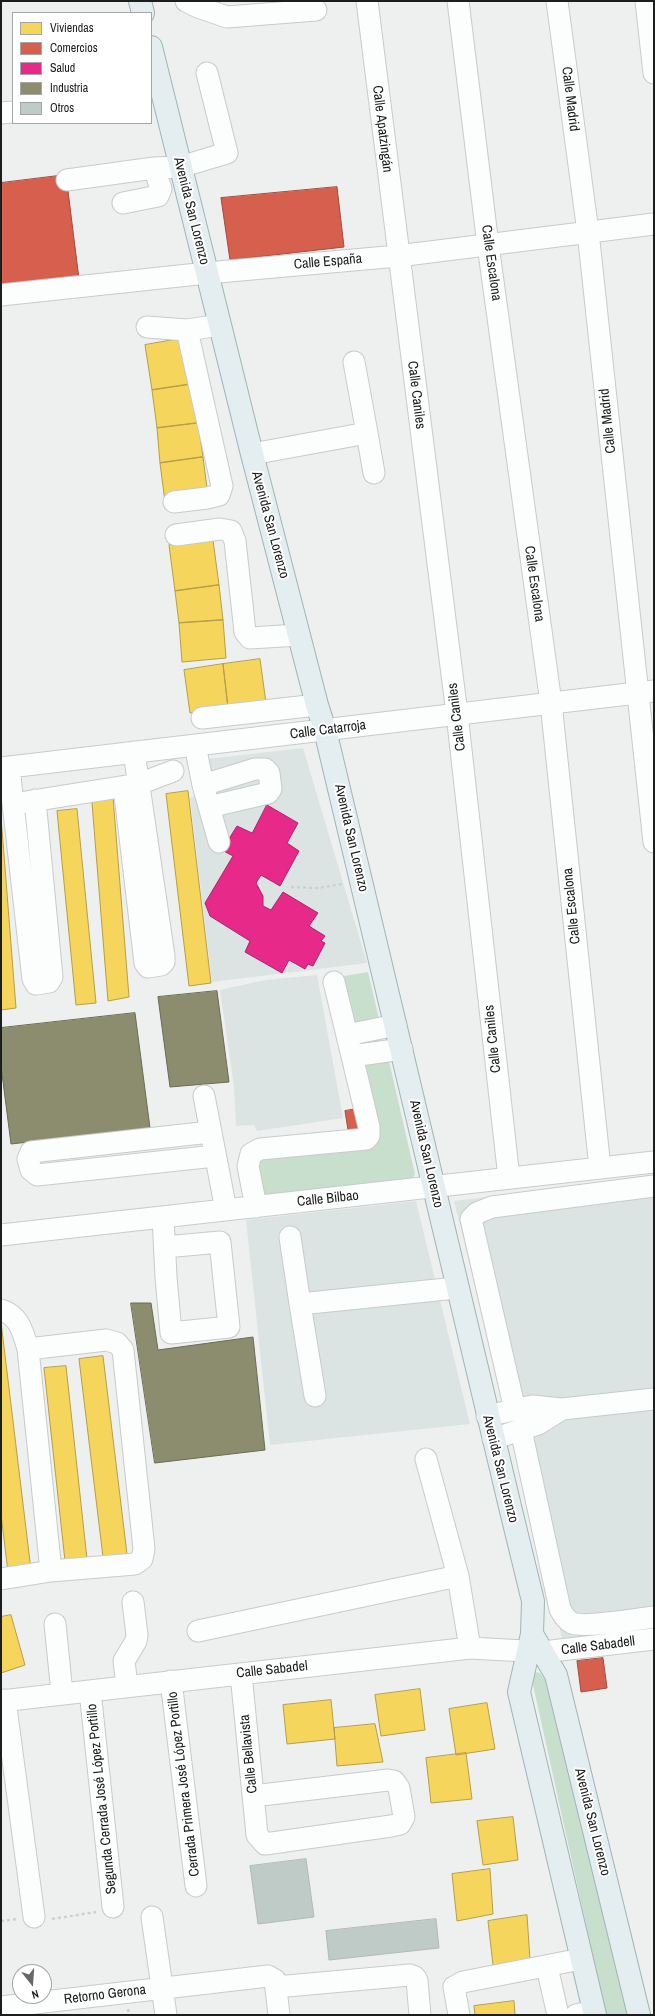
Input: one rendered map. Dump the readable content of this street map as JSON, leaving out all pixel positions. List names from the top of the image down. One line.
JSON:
{"streets":{"main road":["Avenida San Lorenzo"],"street":["Calle Madrid","Calle Apatzingán","Calle España","Calle Escalona","Calle Caniles","Calle Catarroja","Calle Bilbao","Calle Sabadell","Calle Sabadel","Calle Bellavista","Cerrada Primera José López Portillo","Segunda Cerrada José López Portillo","Retorno Gerona"]},"crossings":[["Calle Madrid","Calle España"],["Calle Madrid","Calle Catarroja"],["Calle Apatzingán","Calle España"],["Calle Apatzingán","Calle Caniles"],["Avenida San Lorenzo","Calle España"],["Avenida San Lorenzo","Calle Catarroja"],["Avenida San Lorenzo","Calle Bilbao"],["Avenida San Lorenzo","Calle Sabadell"],["Avenida San Lorenzo","Calle Sabadel"],["Calle España","Calle Escalona"],["Calle España","Calle Caniles"],["Calle Escalona","Calle Catarroja"],["Calle Escalona","Calle Bilbao"],["Calle Caniles","Calle Catarroja"],["Calle Caniles","Calle Bilbao"],["Calle Sabadell","Calle Sabadel"],["Calle Sabadel","Calle Bellavista"],["Calle Sabadel","Cerrada Primera José López Portillo"],["Calle Sabadel","Segunda Cerrada José López Portillo"]],"legend":["Viviendas","Comercios","Salud","Industria","Otros"],"north":"bottom"}
